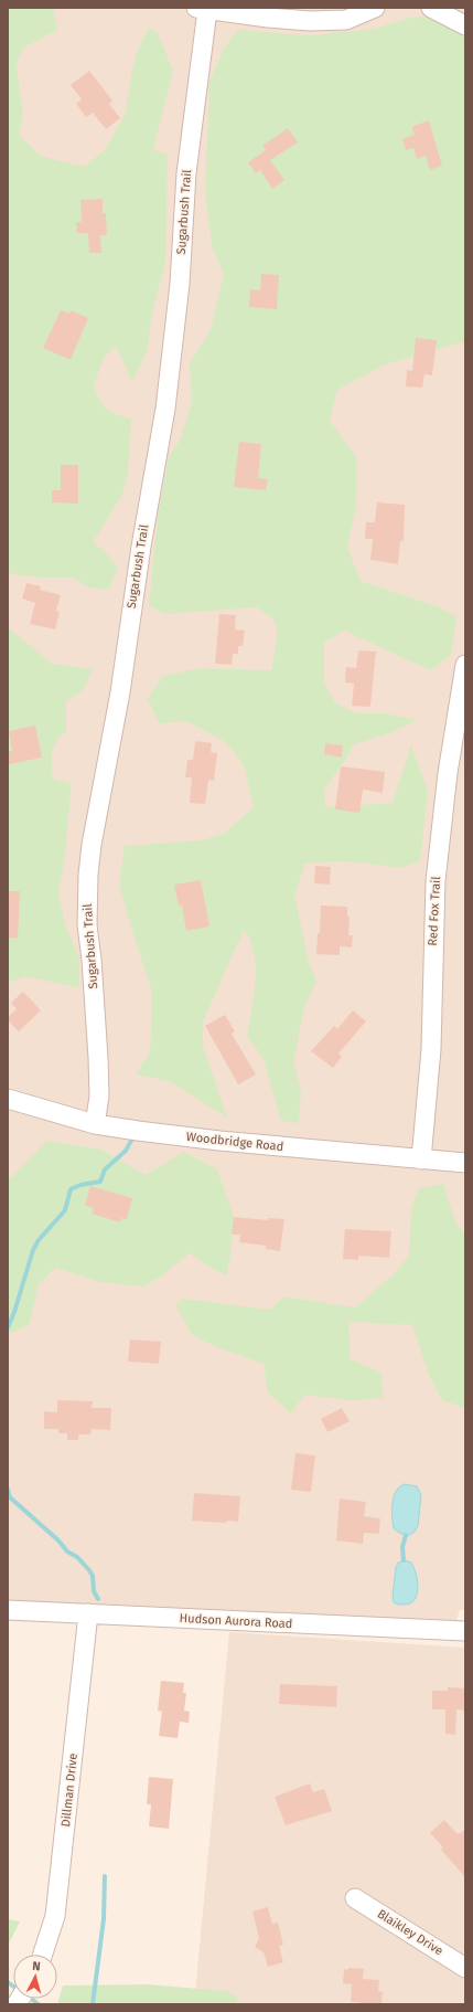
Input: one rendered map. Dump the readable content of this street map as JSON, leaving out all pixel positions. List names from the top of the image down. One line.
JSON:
{"streets":{"street":["Sugarbush Trail","Red Fox Trail","Woodbridge Road","Hudson Aurora Road","Dillman Drive","Blaikley Drive"]},"crossings":[["Sugarbush Trail","Woodbridge Road"],["Red Fox Trail","Woodbridge Road"],["Hudson Aurora Road","Dillman Drive"]],"north":"top"}
